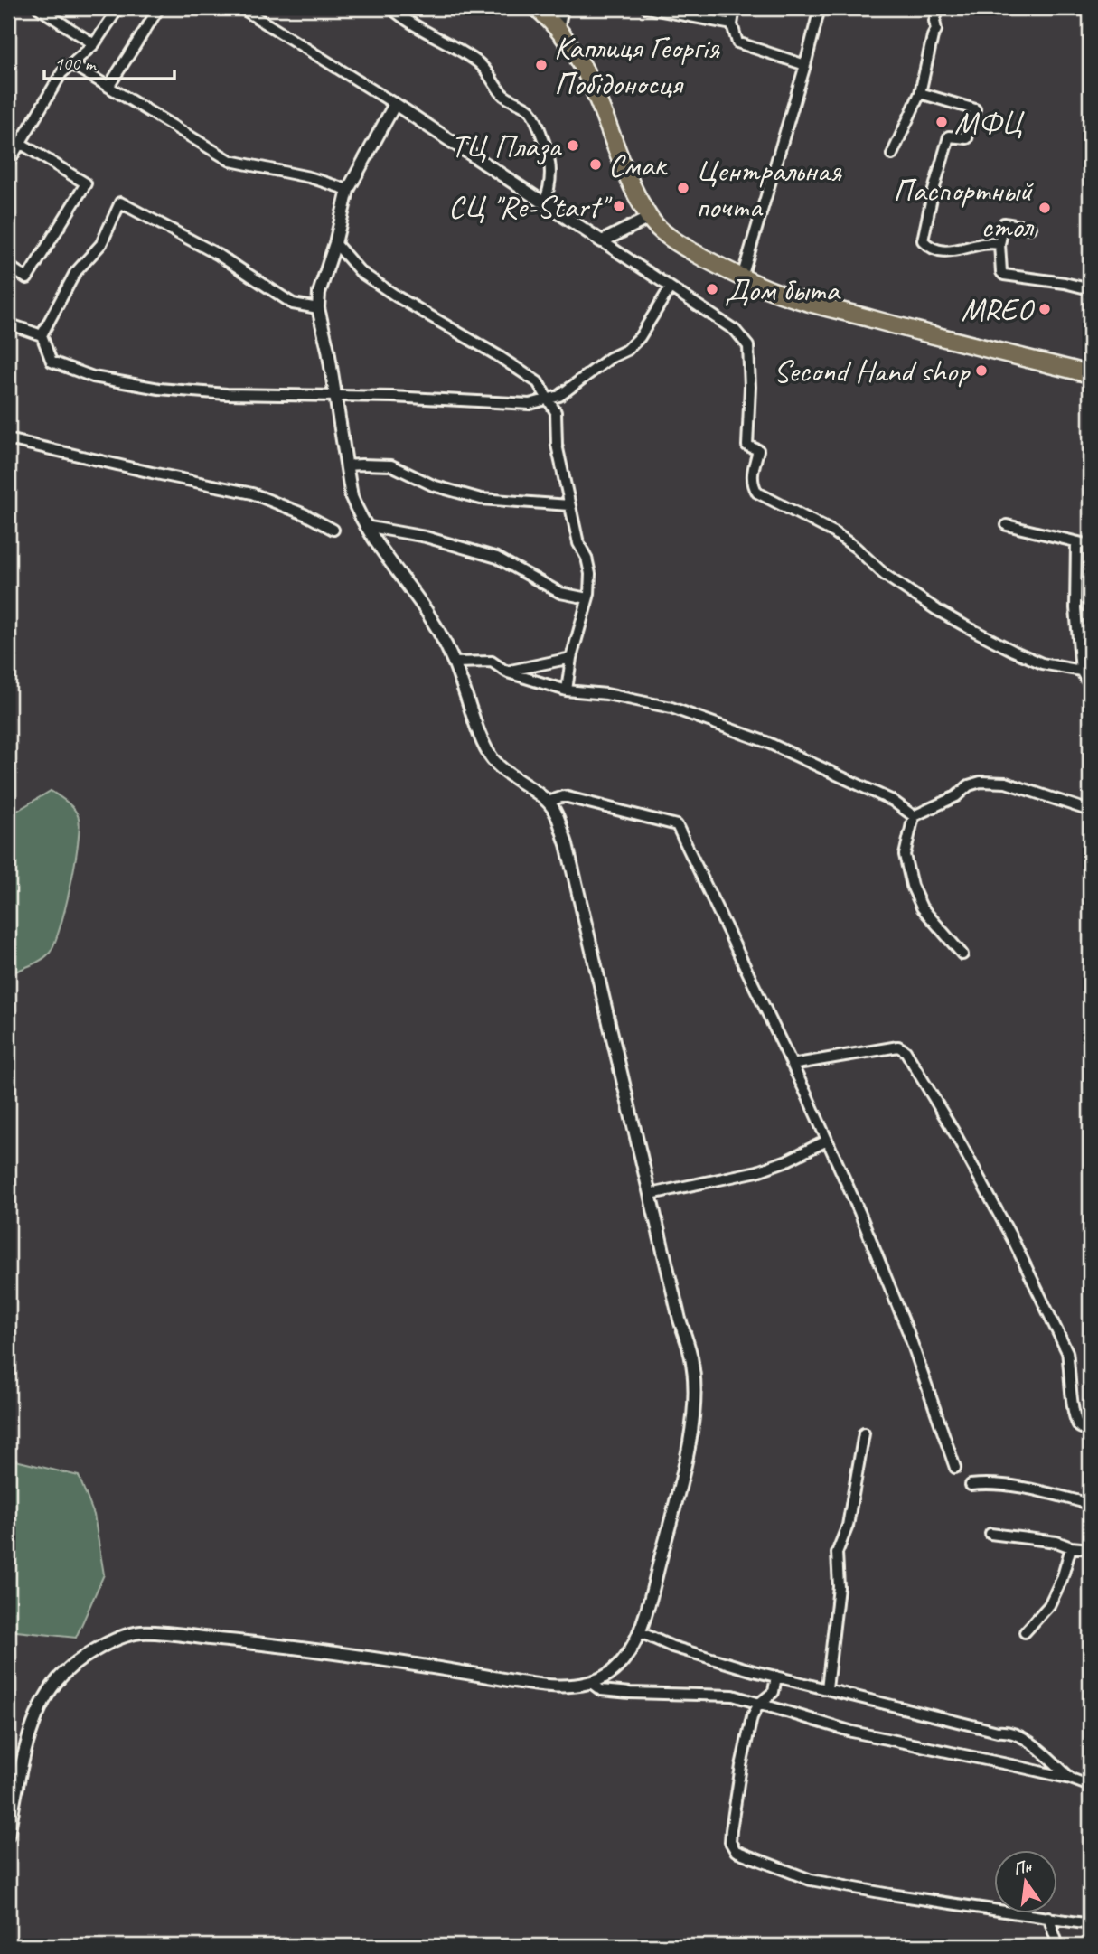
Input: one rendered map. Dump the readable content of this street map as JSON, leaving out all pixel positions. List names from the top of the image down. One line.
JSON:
{"places":["Каплиця Георгія Побідоносця","МФЦ","ТЦ Плаза","Смак","Центральная почта","СЦ \"Re-Start\"","Паспортный стол","Дом быта","MREO","Second Hand shop"],"scale_bar":"100 m","north":"top"}
